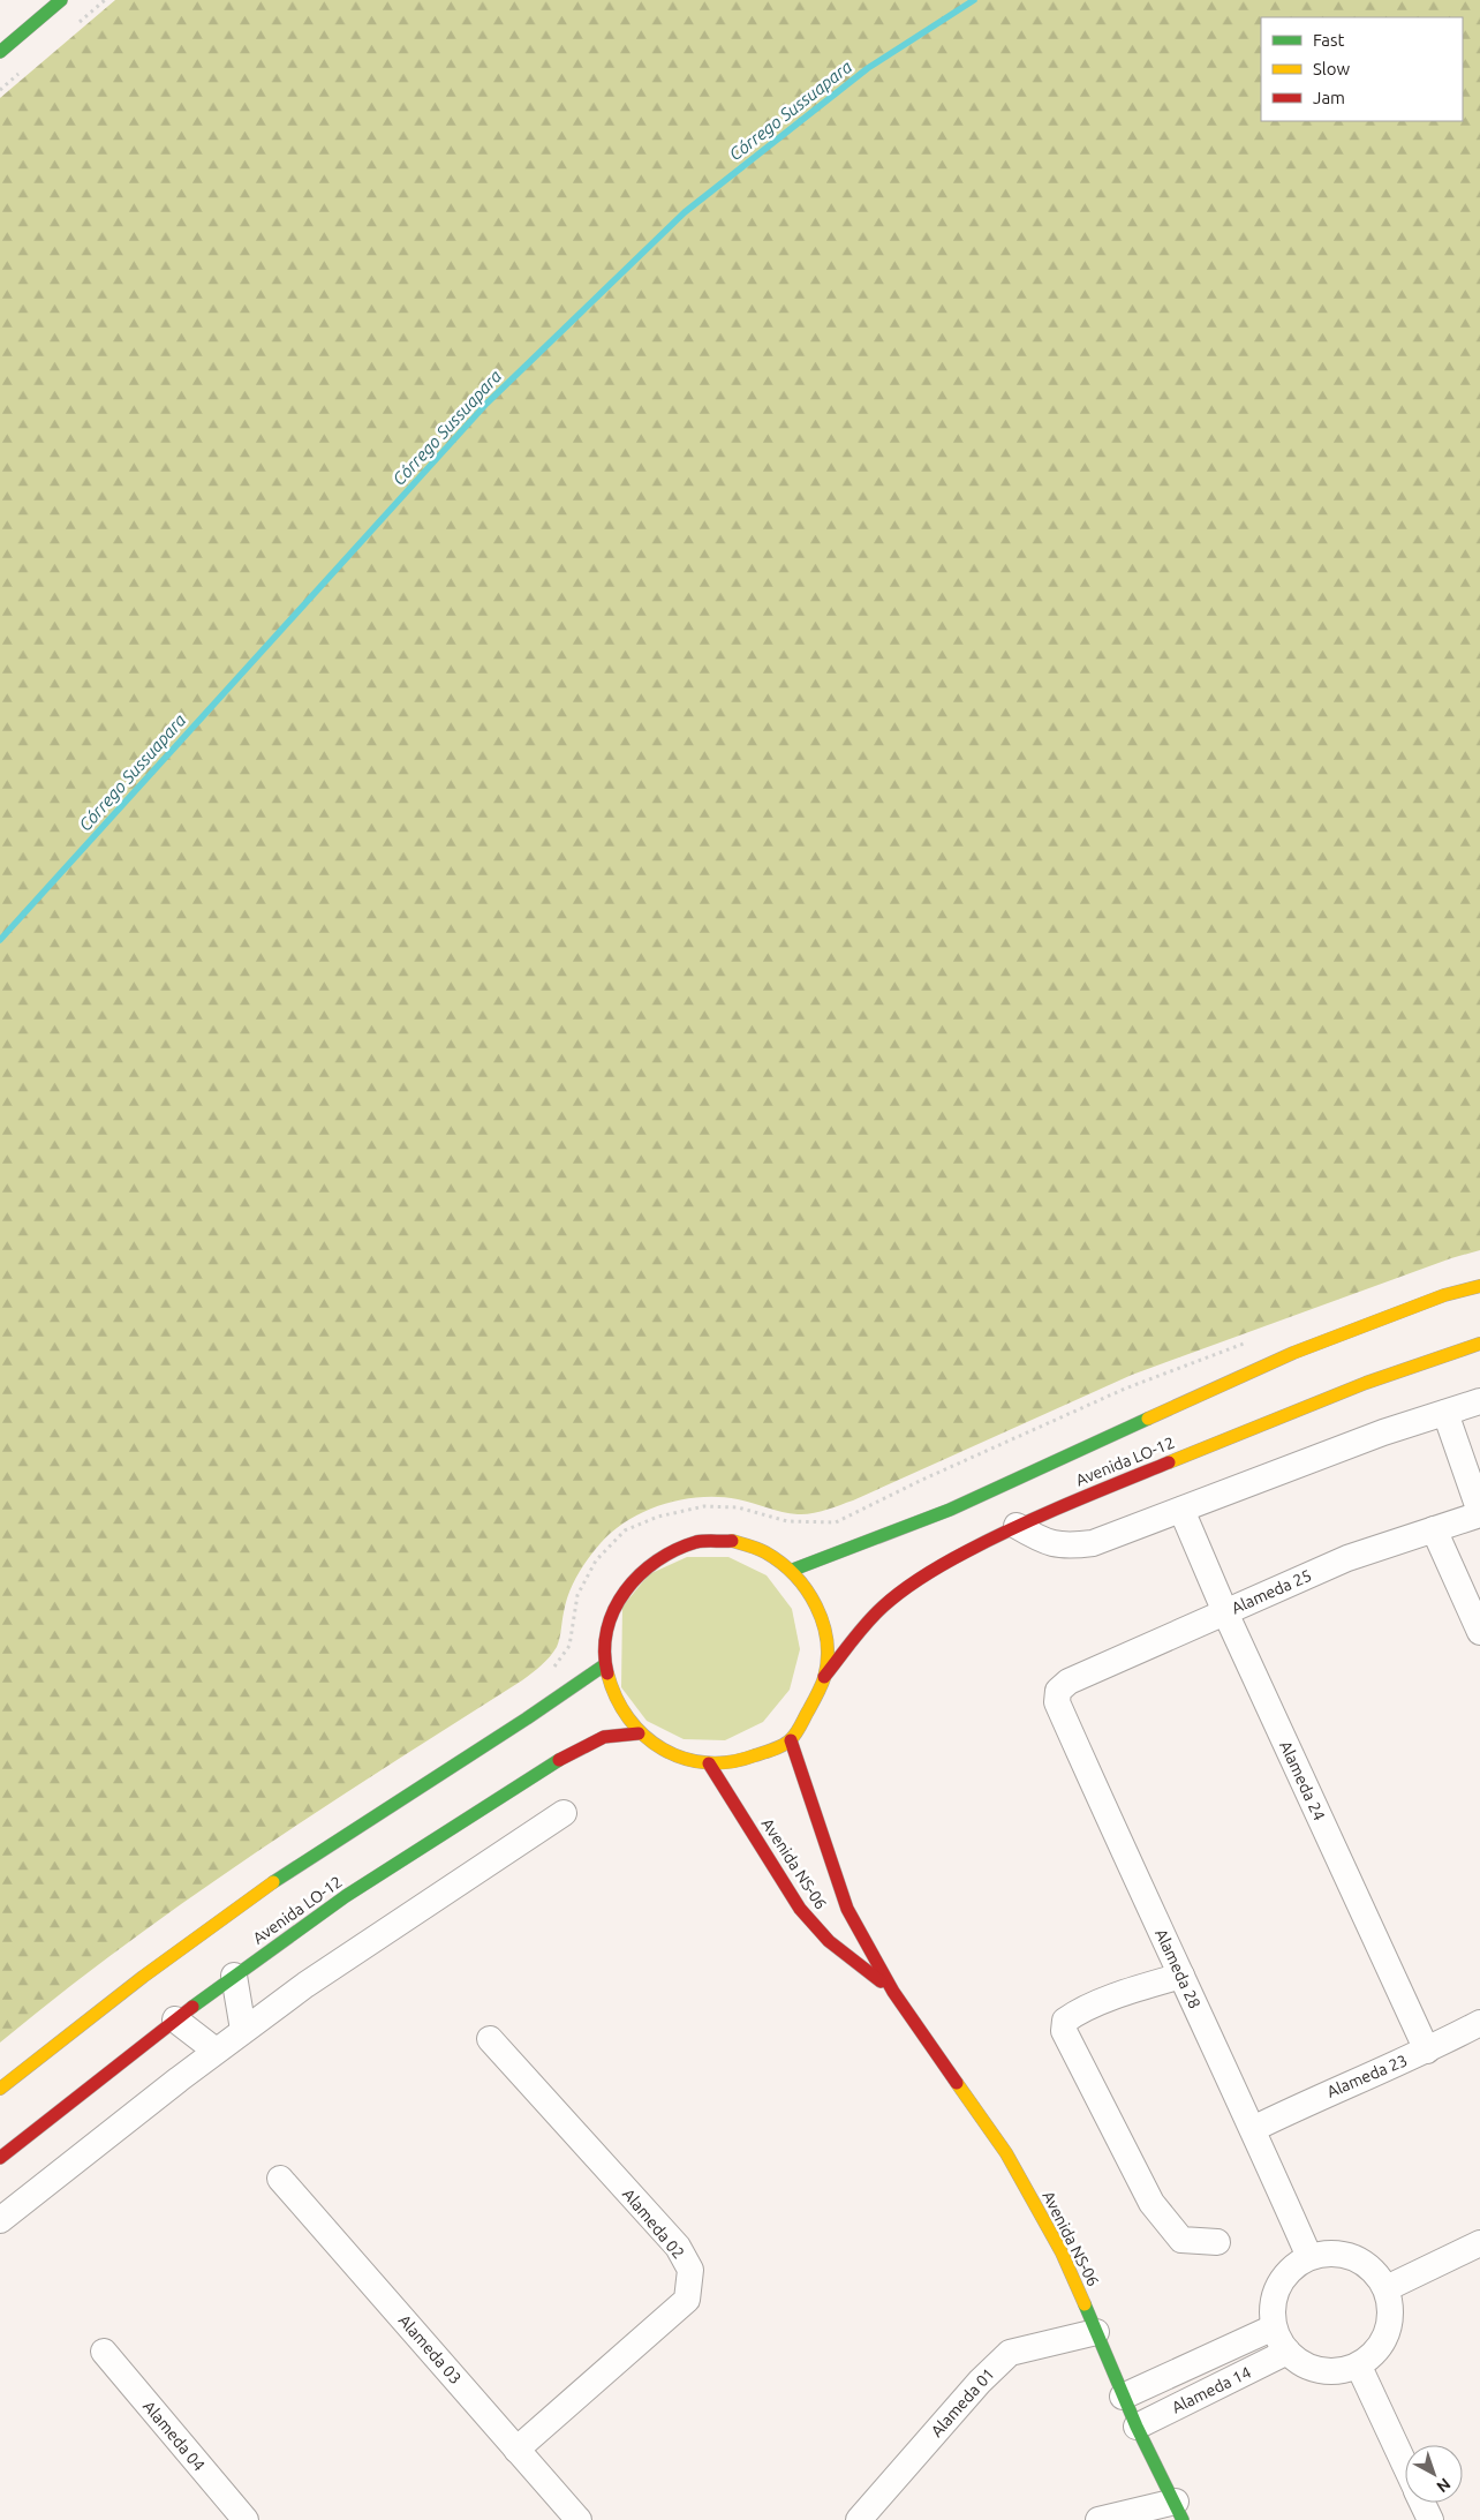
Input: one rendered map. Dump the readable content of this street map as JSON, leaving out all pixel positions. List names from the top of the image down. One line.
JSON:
{"streets":{"street":["Avenida LO-12","Alameda 25","Alameda 24","Avenida NS-06","Alameda 28","Alameda 23","Alameda 02","Alameda 03","Alameda 14","Alameda 01","Alameda 04"]},"crossings":[["Alameda 25","Alameda 24"],["Alameda 25","Alameda 28"],["Alameda 24","Alameda 23"],["Avenida NS-06","Alameda 14"],["Avenida NS-06","Alameda 01"],["Alameda 28","Alameda 23"],["Alameda 28","Alameda 14"],["Alameda 02","Alameda 03"]],"water":["Córrego Sussuapara"],"legend":["Fast","Slow","Jam"],"north":"bottom right"}
